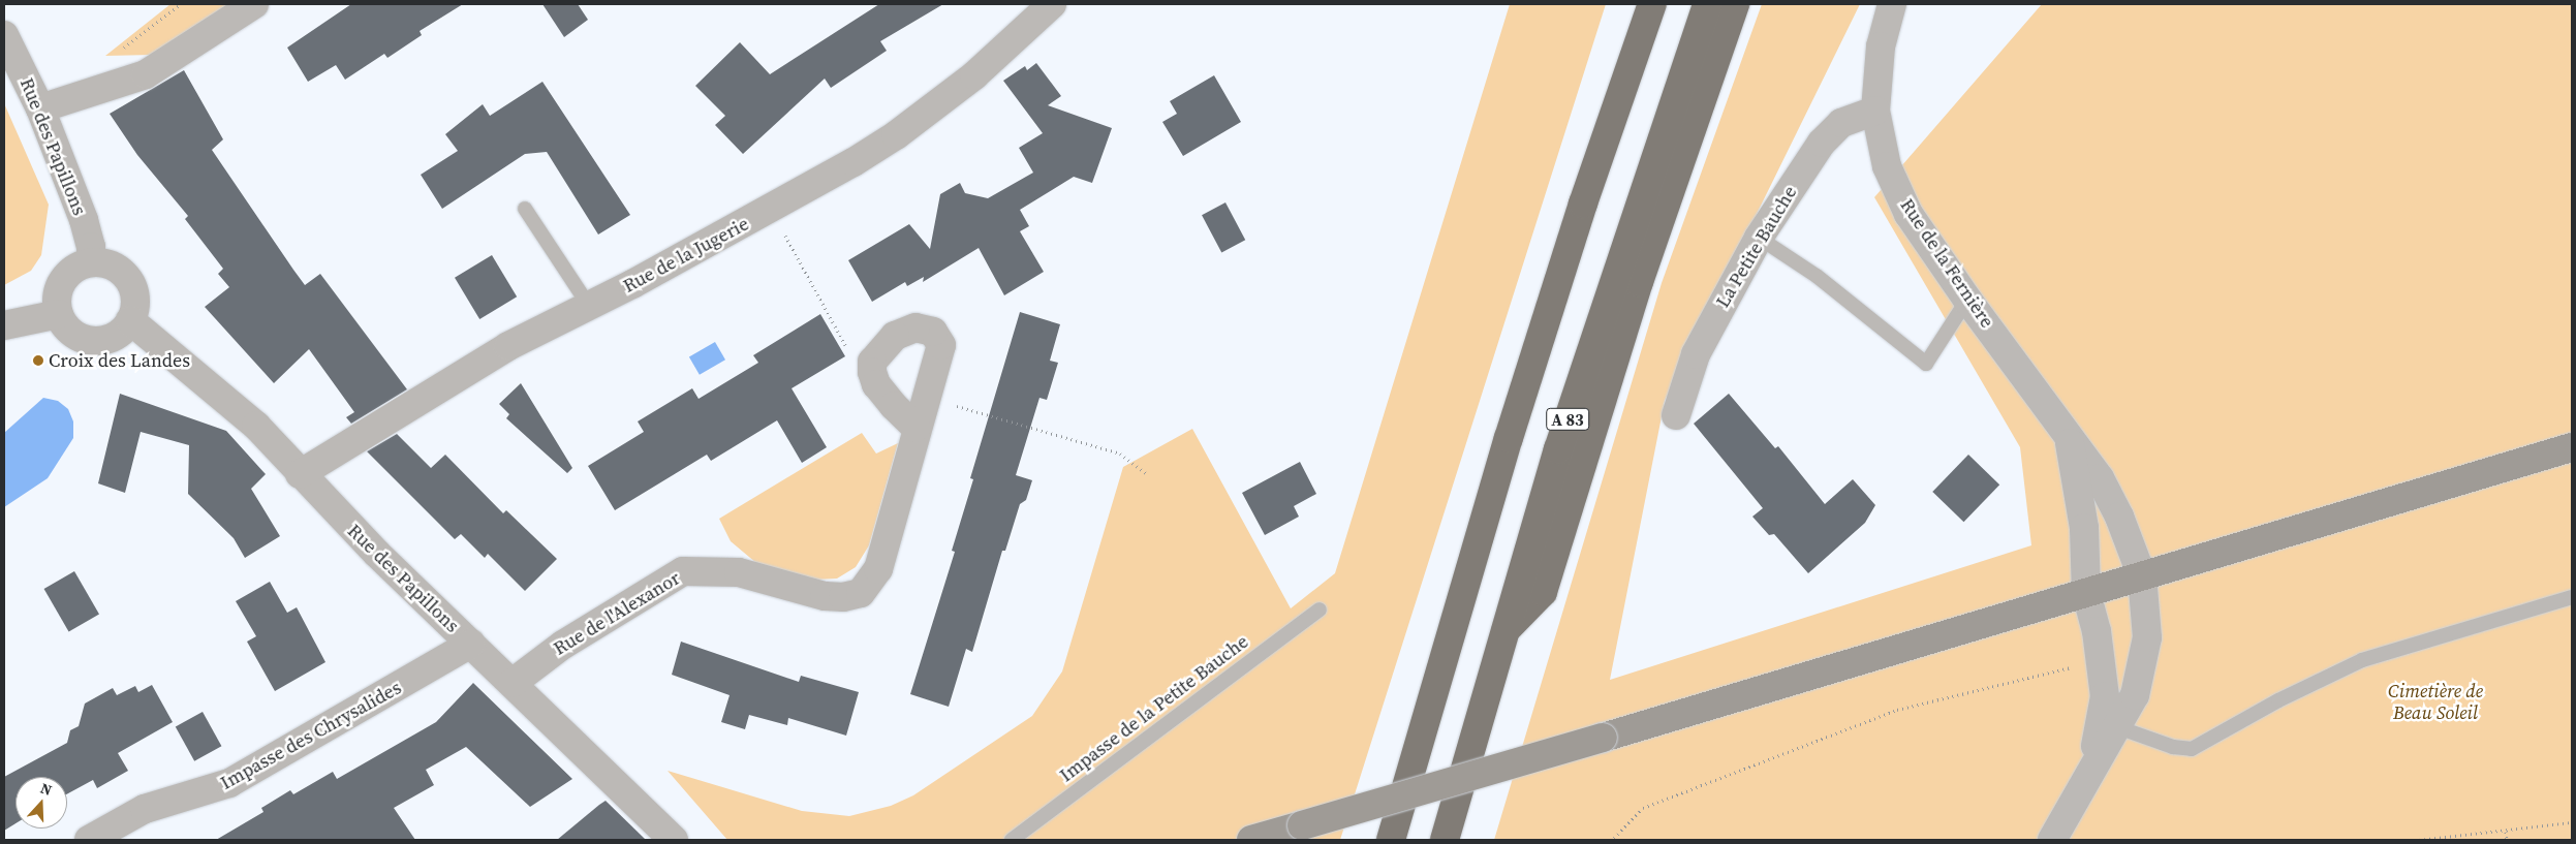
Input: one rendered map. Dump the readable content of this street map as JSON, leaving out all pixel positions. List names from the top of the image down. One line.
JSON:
{"streets":{"highway":["A 83"],"street":["Rue des Papillons","La Petite Bauche","Rue de la Jugerie","Rue de la Fernière","Rue de l'Alexanor","Impasse des Chrysalides"],"lane":["Impasse de la Petite Bauche"]},"crossings":[["Rue des Papillons","Rue de la Jugerie"],["Rue des Papillons","Rue de l'Alexanor"],["Rue des Papillons","Impasse des Chrysalides"],["La Petite Bauche","Rue de la Fernière"]],"parks":["Cimetière de Beau Soleil"],"places":["Croix des Landes"],"north":"top"}
